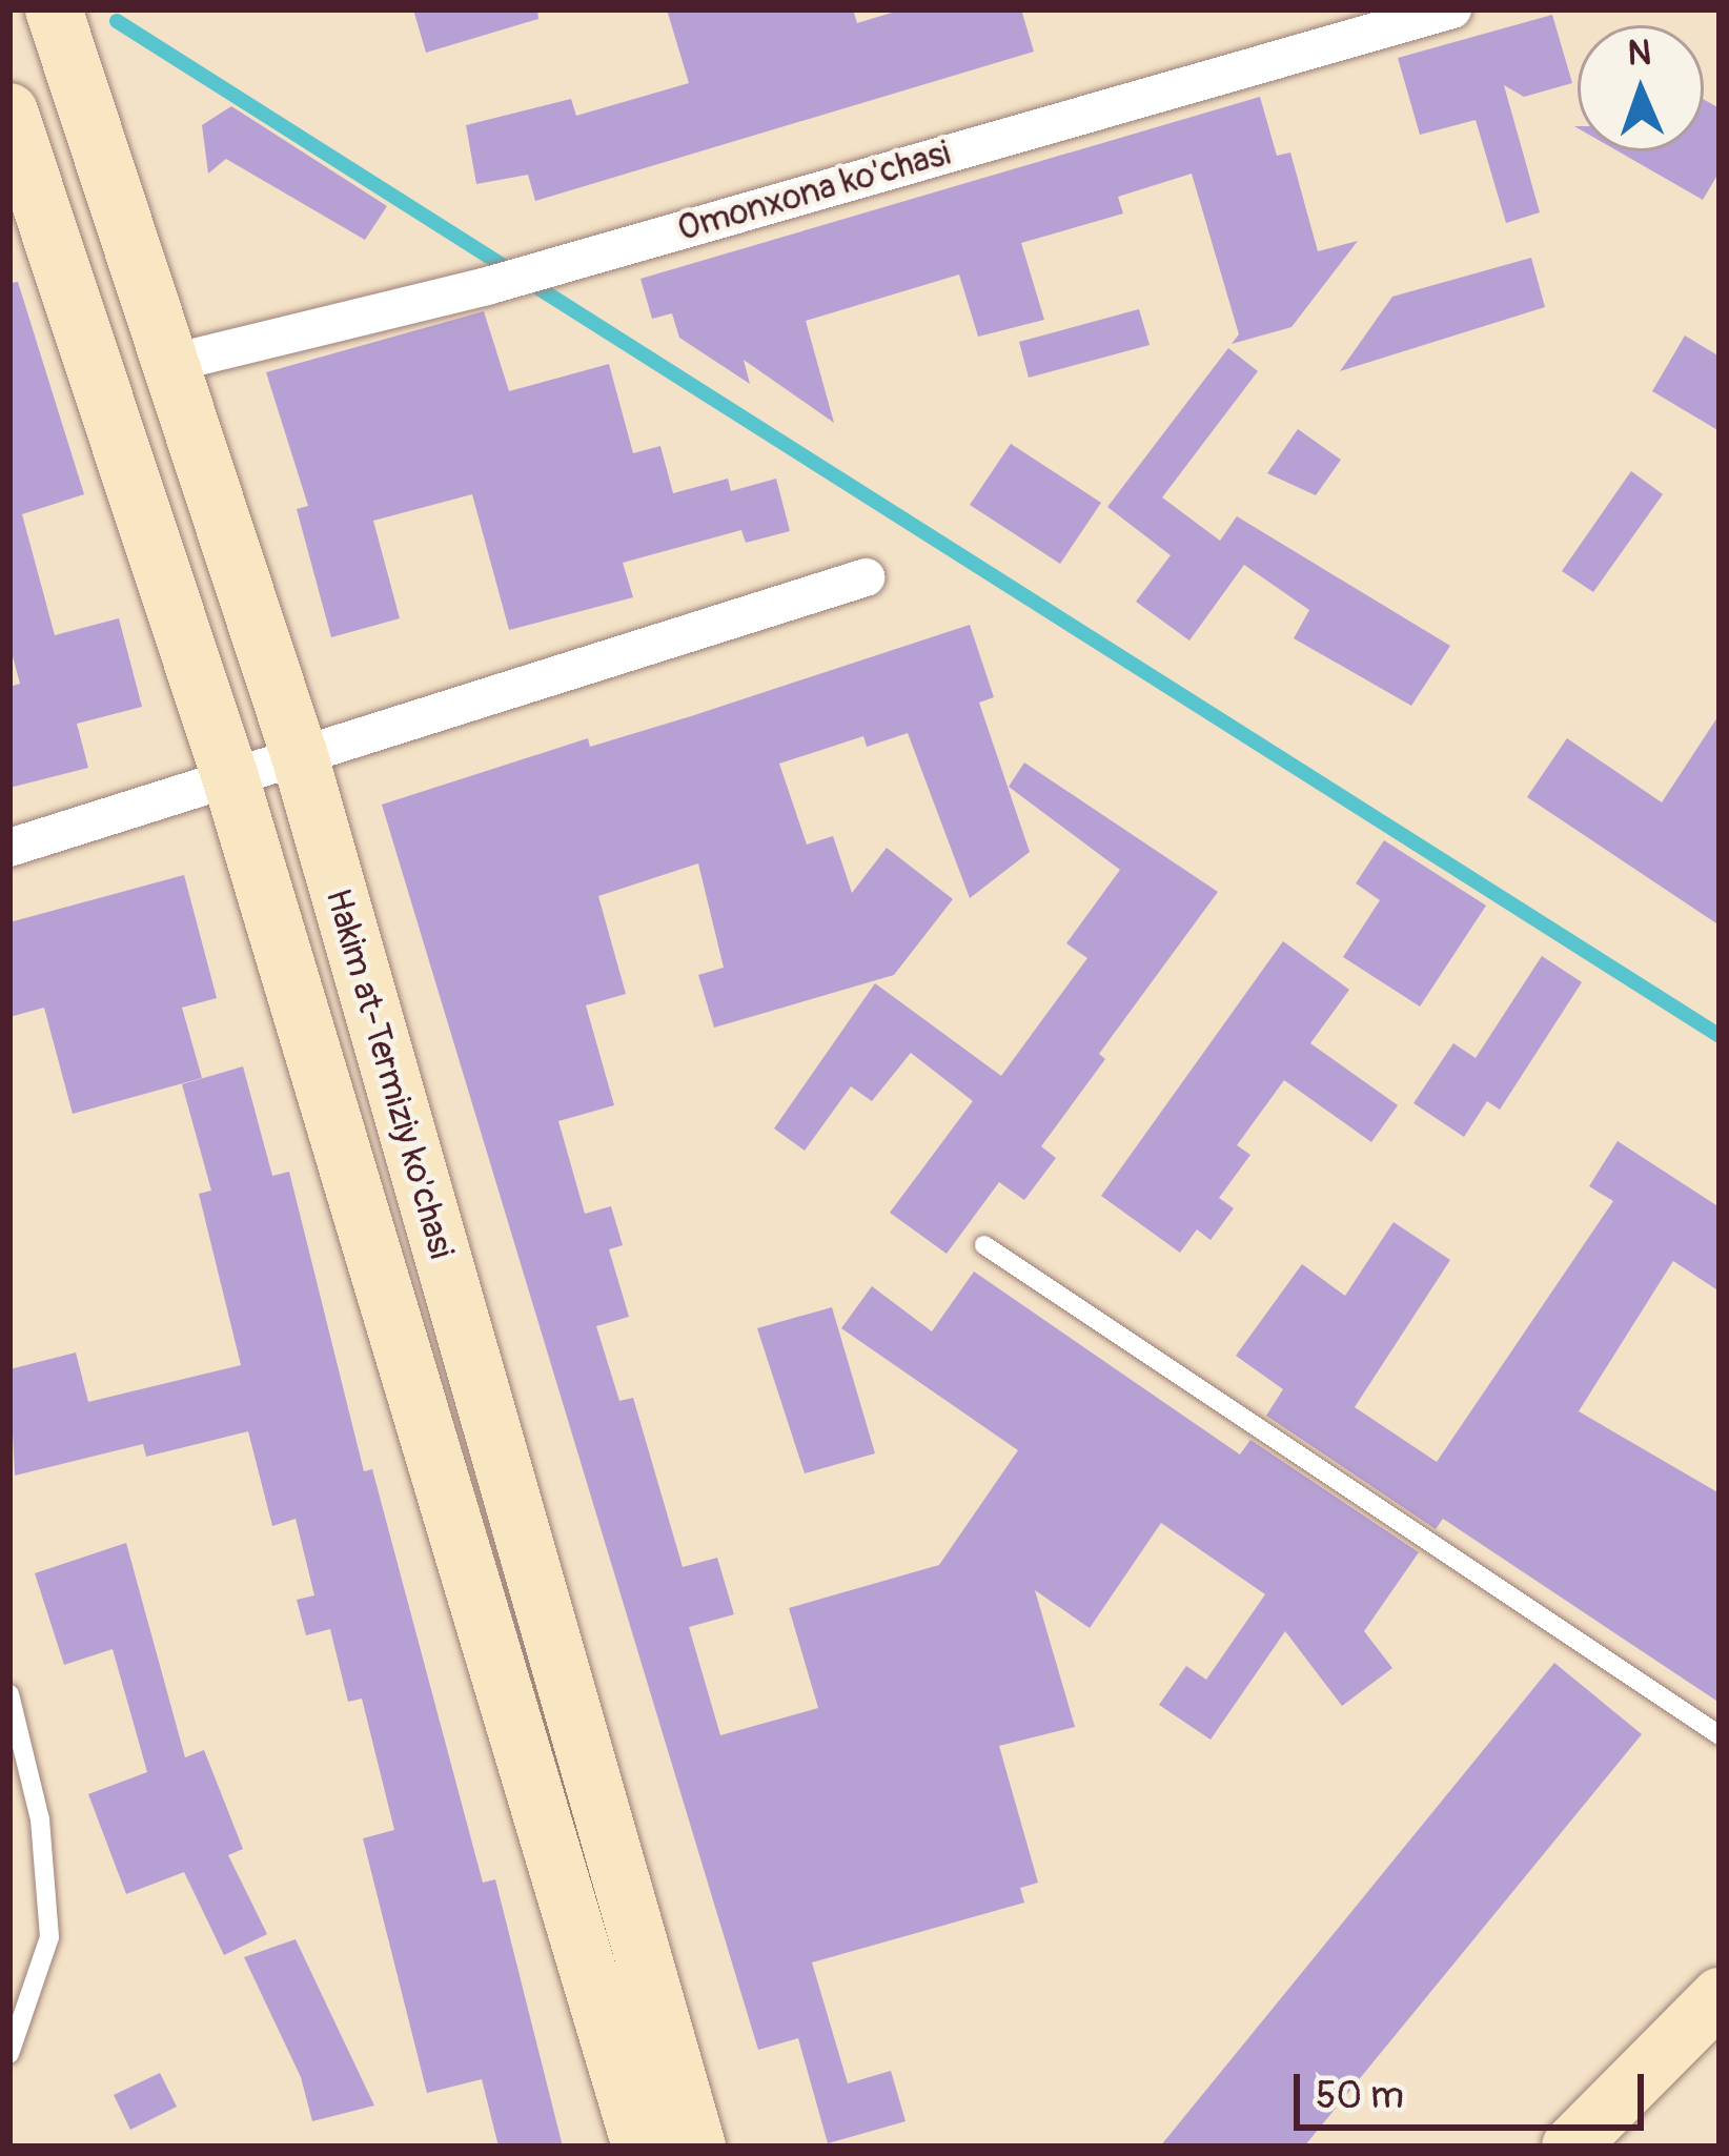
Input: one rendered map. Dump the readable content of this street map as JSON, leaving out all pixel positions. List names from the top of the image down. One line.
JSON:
{"streets":{"main road":["Hakim at-Termiziy ko'chasi"],"street":["Omonxona ko'chasi"]},"crossings":[["Omonxona ko'chasi","Hakim at-Termiziy ko'chasi"]],"scale_bar":"50 m","north":"top"}
